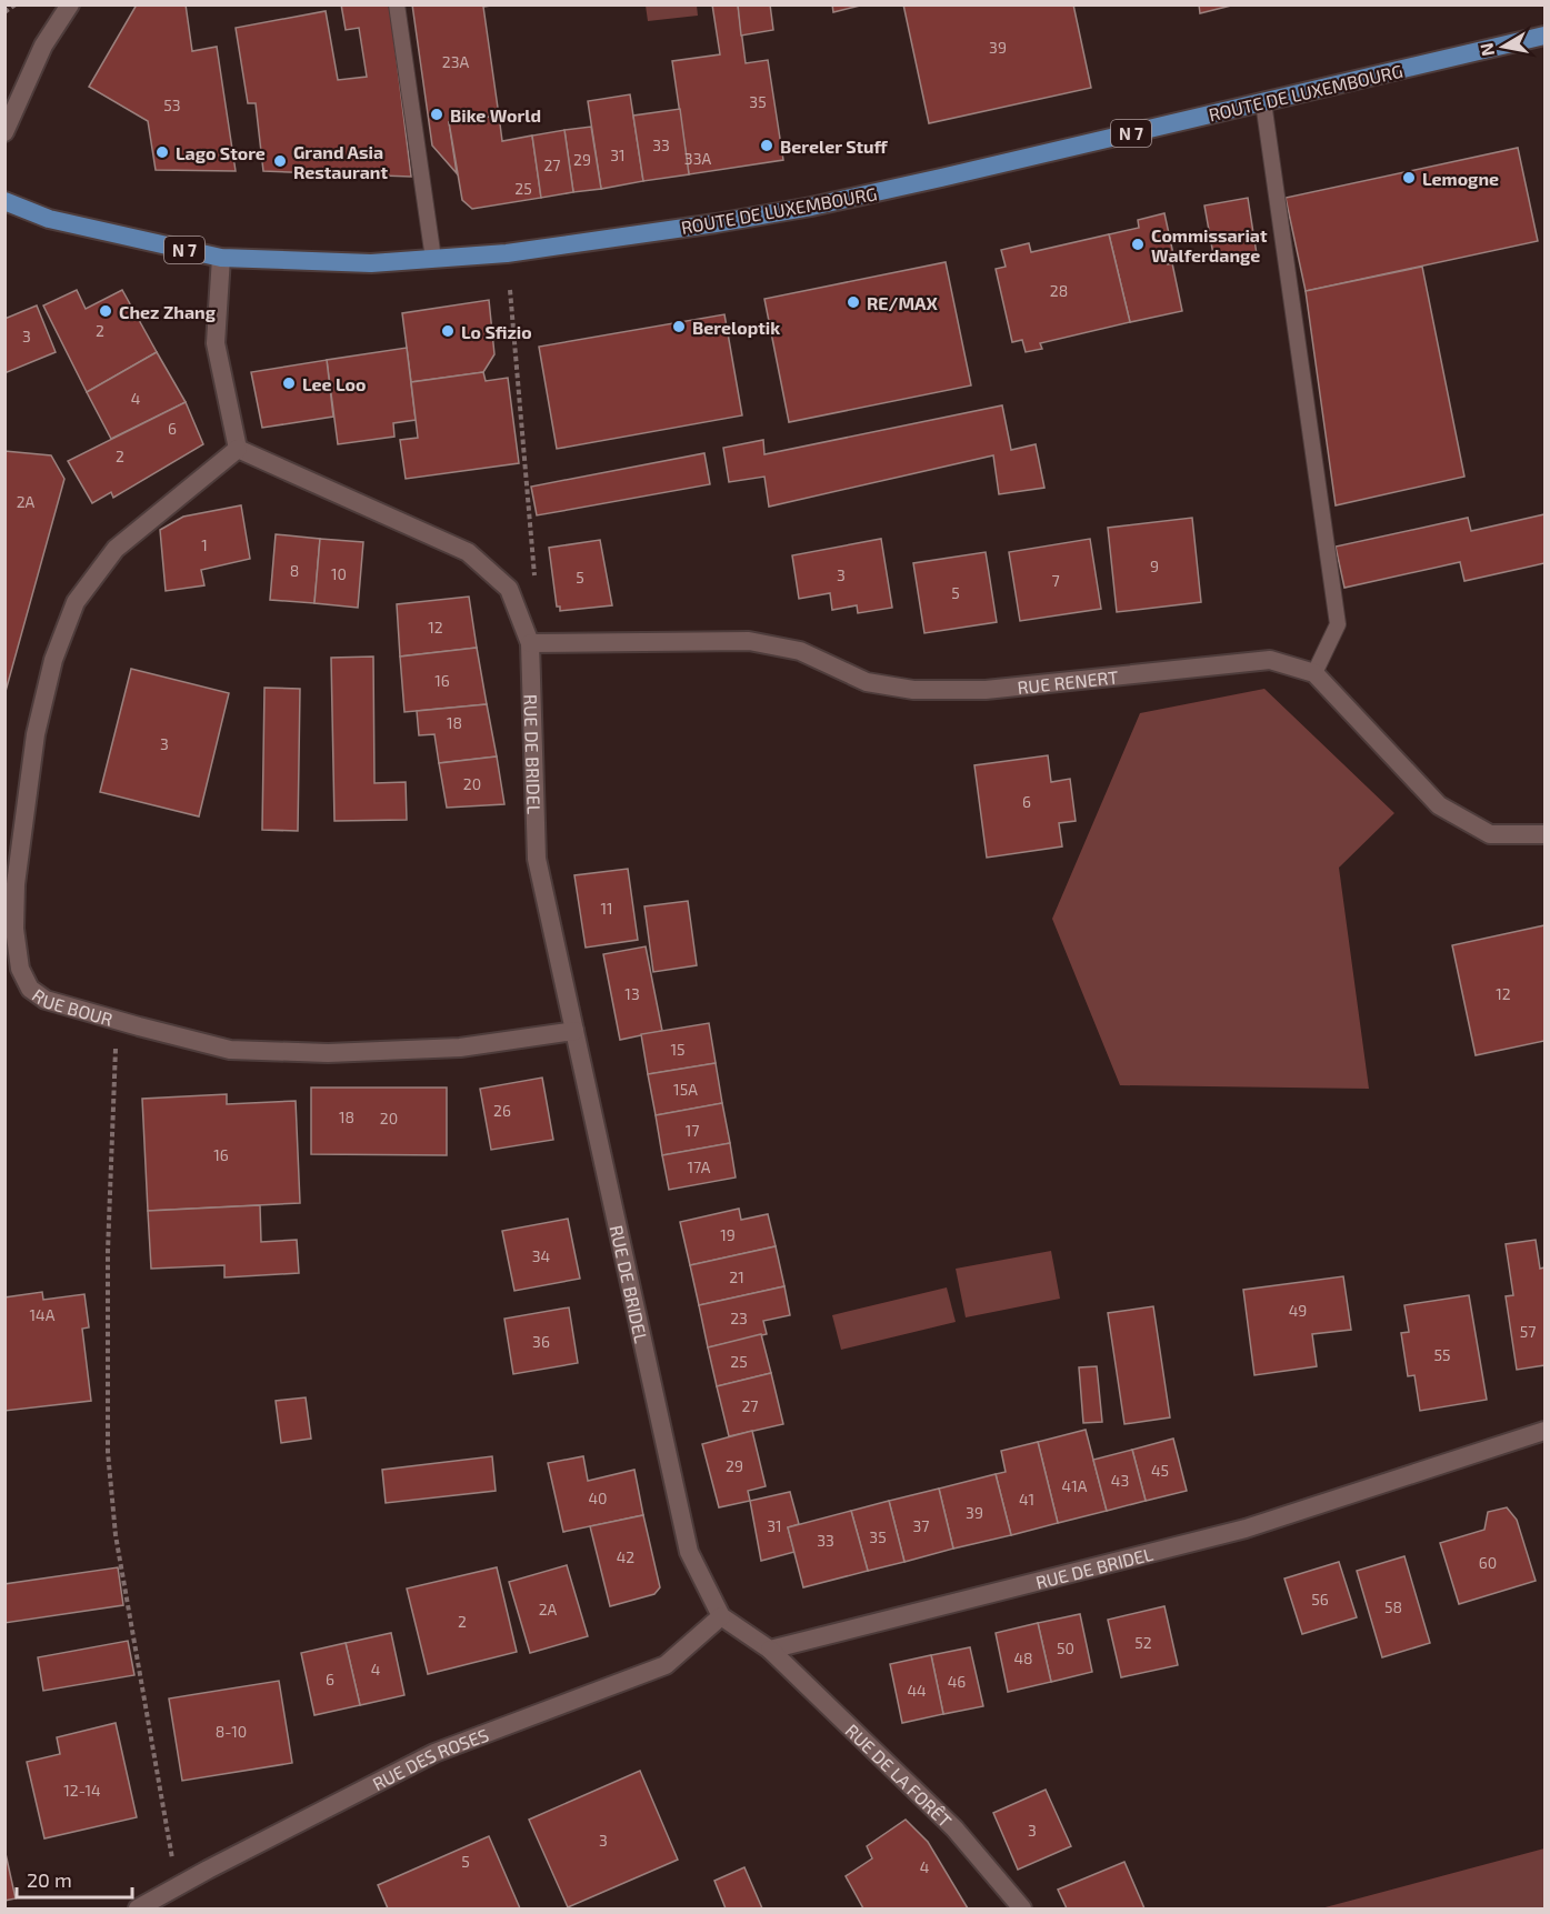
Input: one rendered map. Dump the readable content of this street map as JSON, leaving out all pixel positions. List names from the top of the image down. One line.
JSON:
{"streets":{"main road":["ROUTE DE LUXEMBOURG","N 7"],"street":["RUE RENERT","RUE DE BRIDEL","RUE BOUR","RUE DES ROSES","RUE DE LA FORÊT"]},"crossings":[["RUE RENERT","RUE DE BRIDEL"],["RUE DE BRIDEL","RUE BOUR"],["RUE DE BRIDEL","RUE DES ROSES"],["RUE DE BRIDEL","RUE DE LA FORÊT"]],"places":["Bike World","Bereler Stuff","Lago Store","Grand Asia Restaurant","Lemogne","Commissariat Walferdange","RE/MAX","Chez Zhang","Bereloptik","Lo Sfizio","Lee Loo"],"house_numbers":["39","23A","35","53","33","31","33A","29","27","25","28","2","3","4","6","2","2A","1","9","8","10","3","5","7","5","12","16","18","3","20","6","11","13","12","15","15A","26","18","20","17","16","17A","19","34","21","49","14A","23","57","36","55","25","27","29","45","43","41A","40","41","39","31","37","35","33","42","60","56","58","2A","2","52","50","48","4","6","46","44","8-10","12-14","3","3","5","4"],"scale_bar":"20 m","north":"left"}
